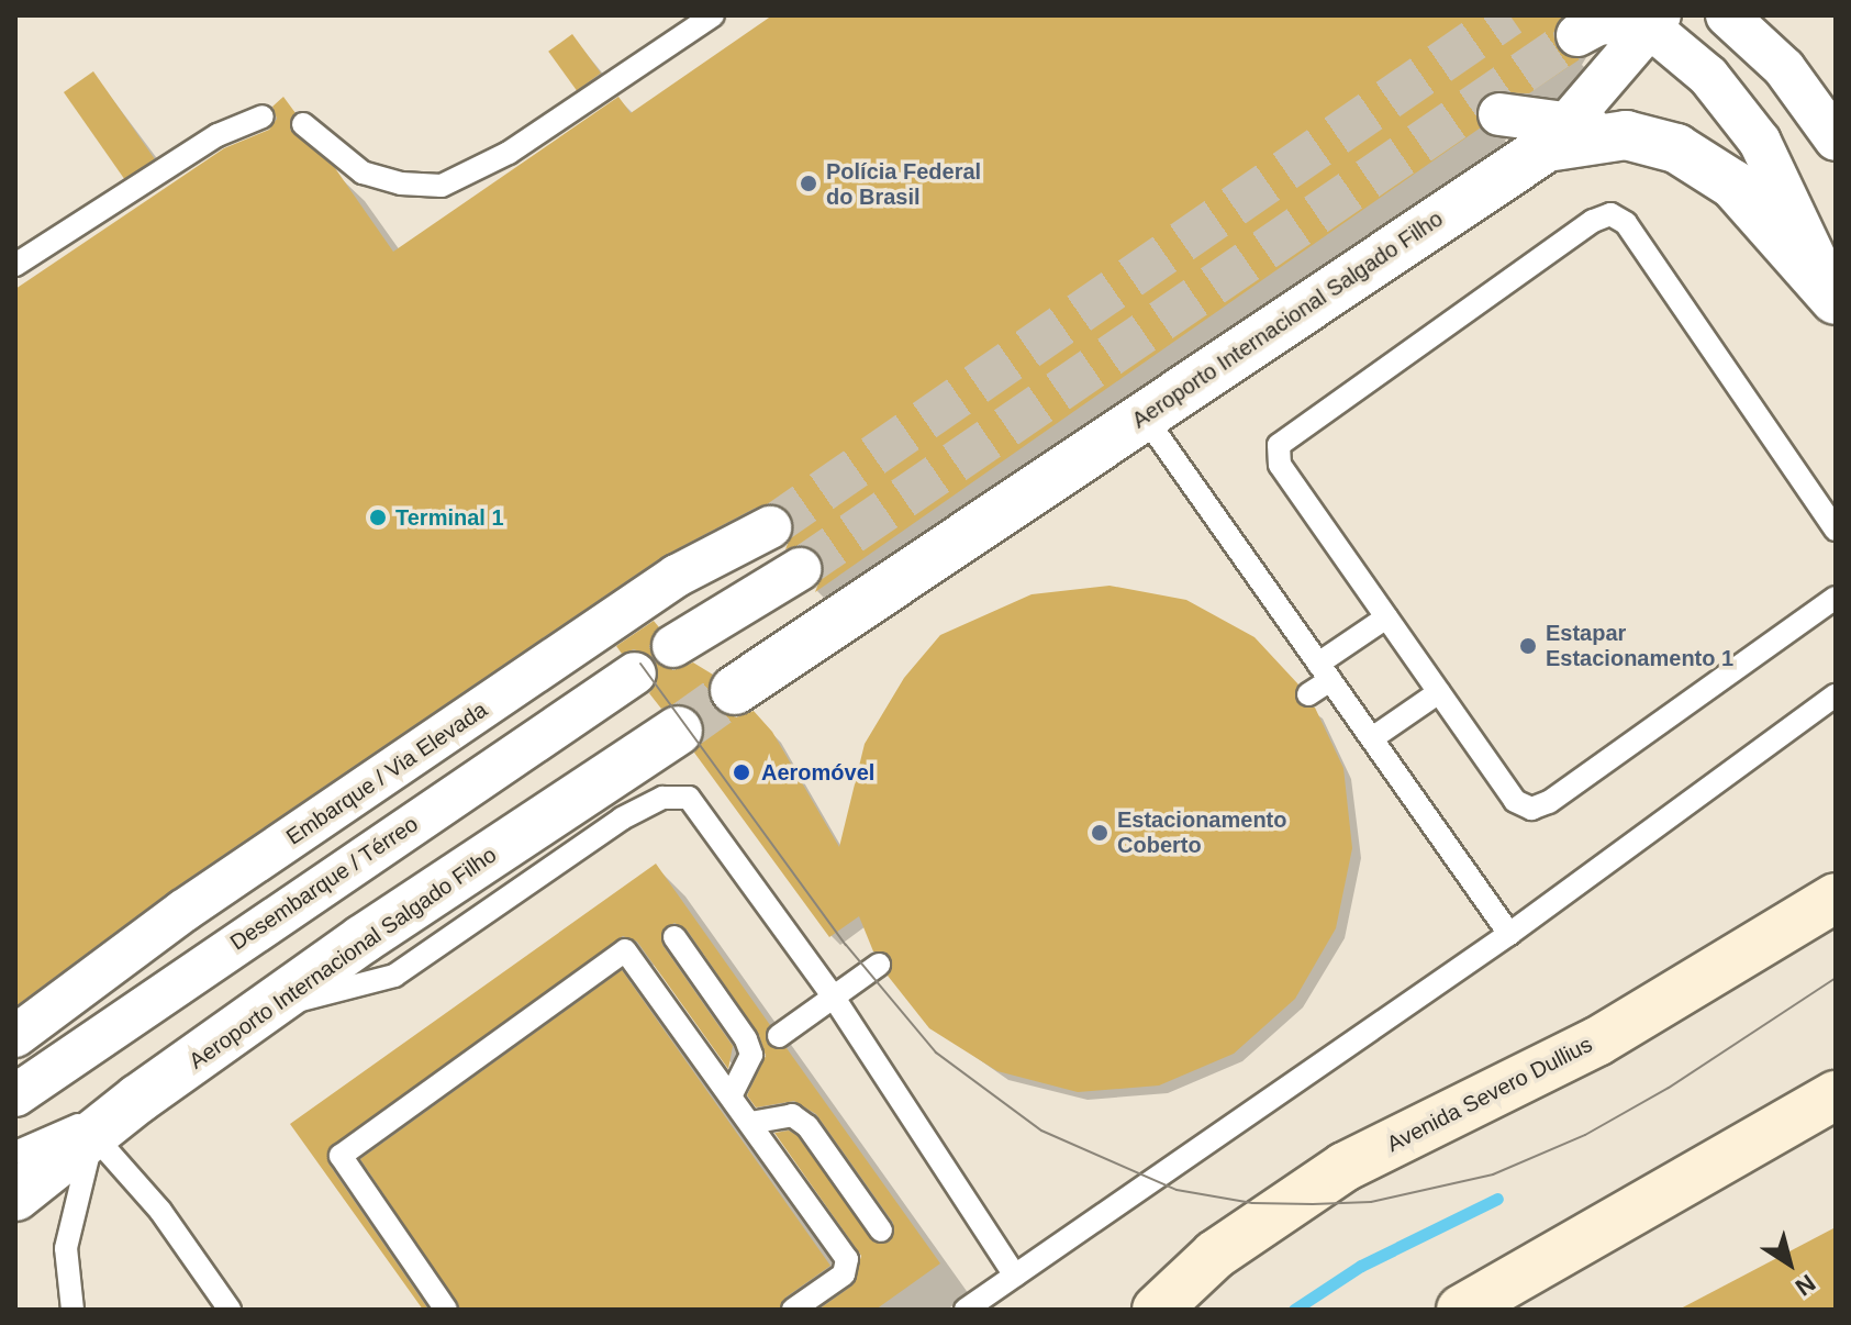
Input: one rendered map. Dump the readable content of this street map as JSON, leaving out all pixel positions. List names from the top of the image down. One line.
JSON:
{"streets":{"main road":["Avenida Severo Dullius"],"street":["Aeroporto Internacional Salgado Filho","Embarque / Via Elevada","Desembarque / Térreo"]},"places":["Polícia Federal do Brasil","Terminal 1","Estapar Estacionamento 1","Aeromóvel","Estacionamento Coberto"],"north":"bottom right"}
